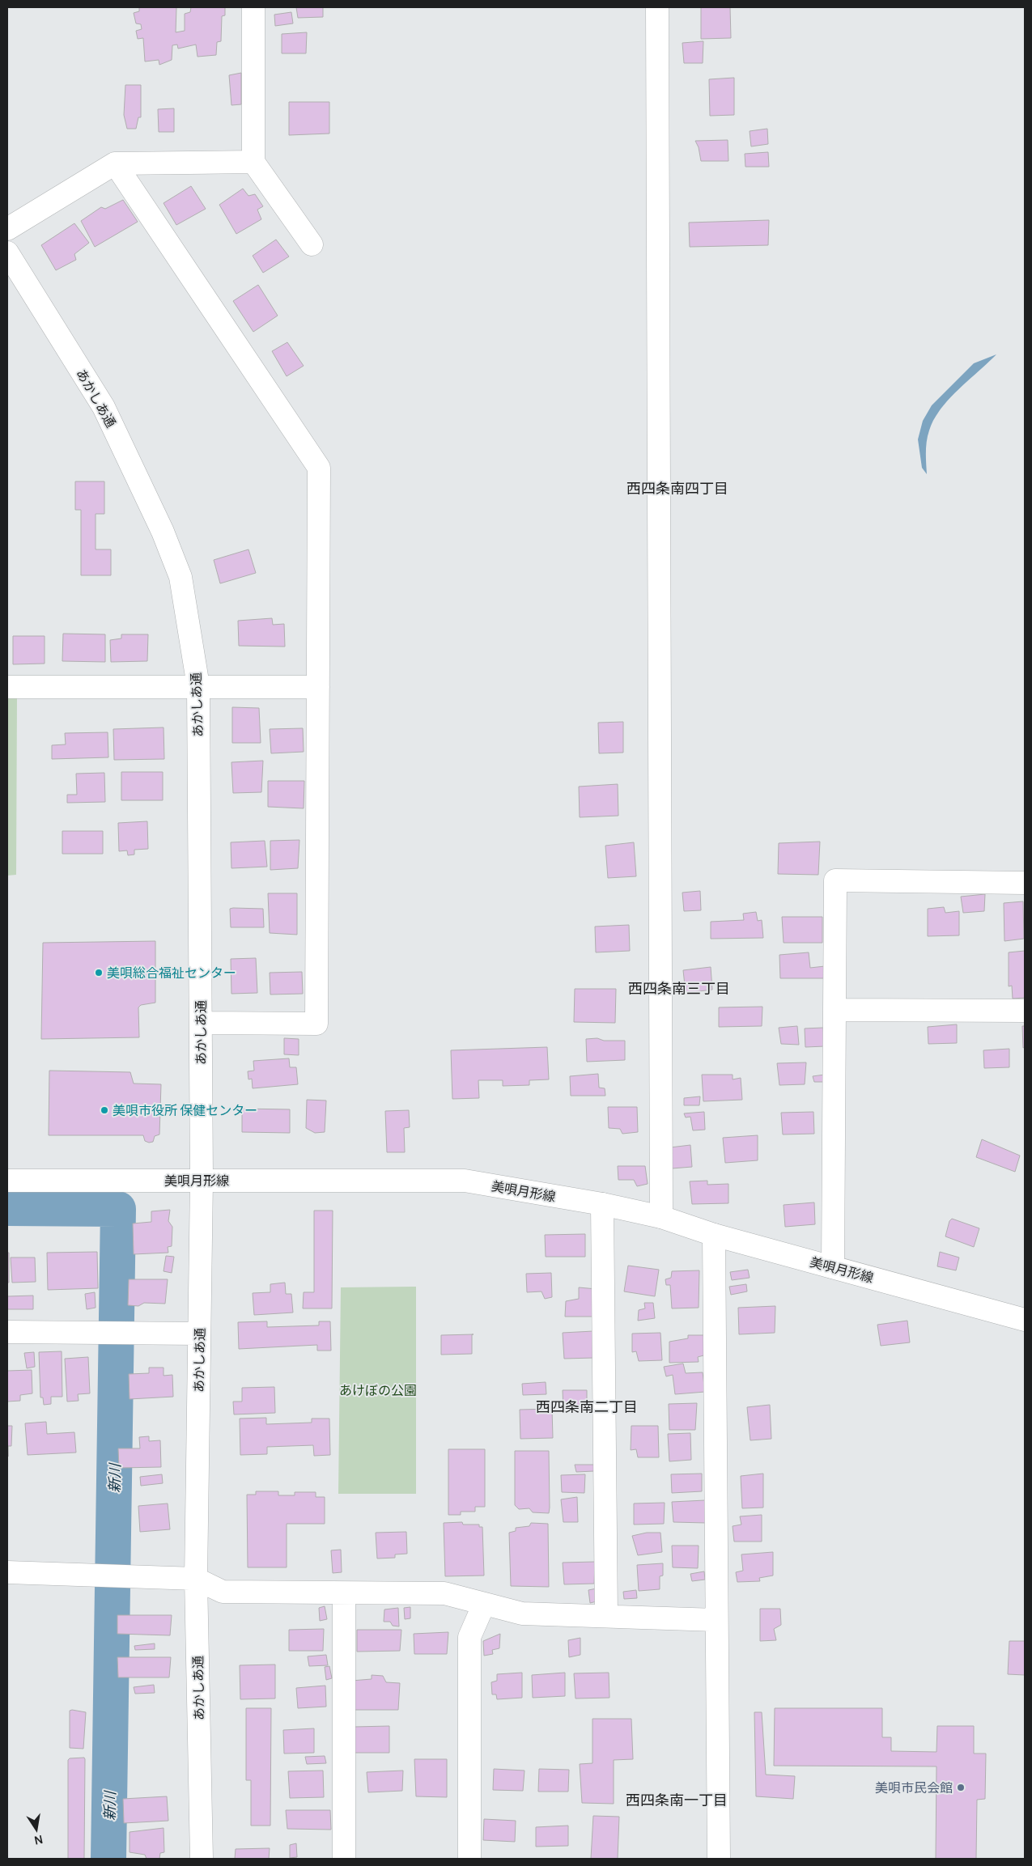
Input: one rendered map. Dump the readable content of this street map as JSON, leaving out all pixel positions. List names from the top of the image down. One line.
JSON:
{"streets":{"street":["あかしあ通","美唄月形線"]},"crossings":[["あかしあ通","美唄月形線"]],"districts":["西四条南四丁目","西四条南三丁目","西四条南二丁目","西四条南一丁目"],"water":["新川"],"parks":["あけぼの公園"],"places":["美唄総合福祉センター","美唄市役所 保健センター","美唄市民会館"],"north":"bottom"}
